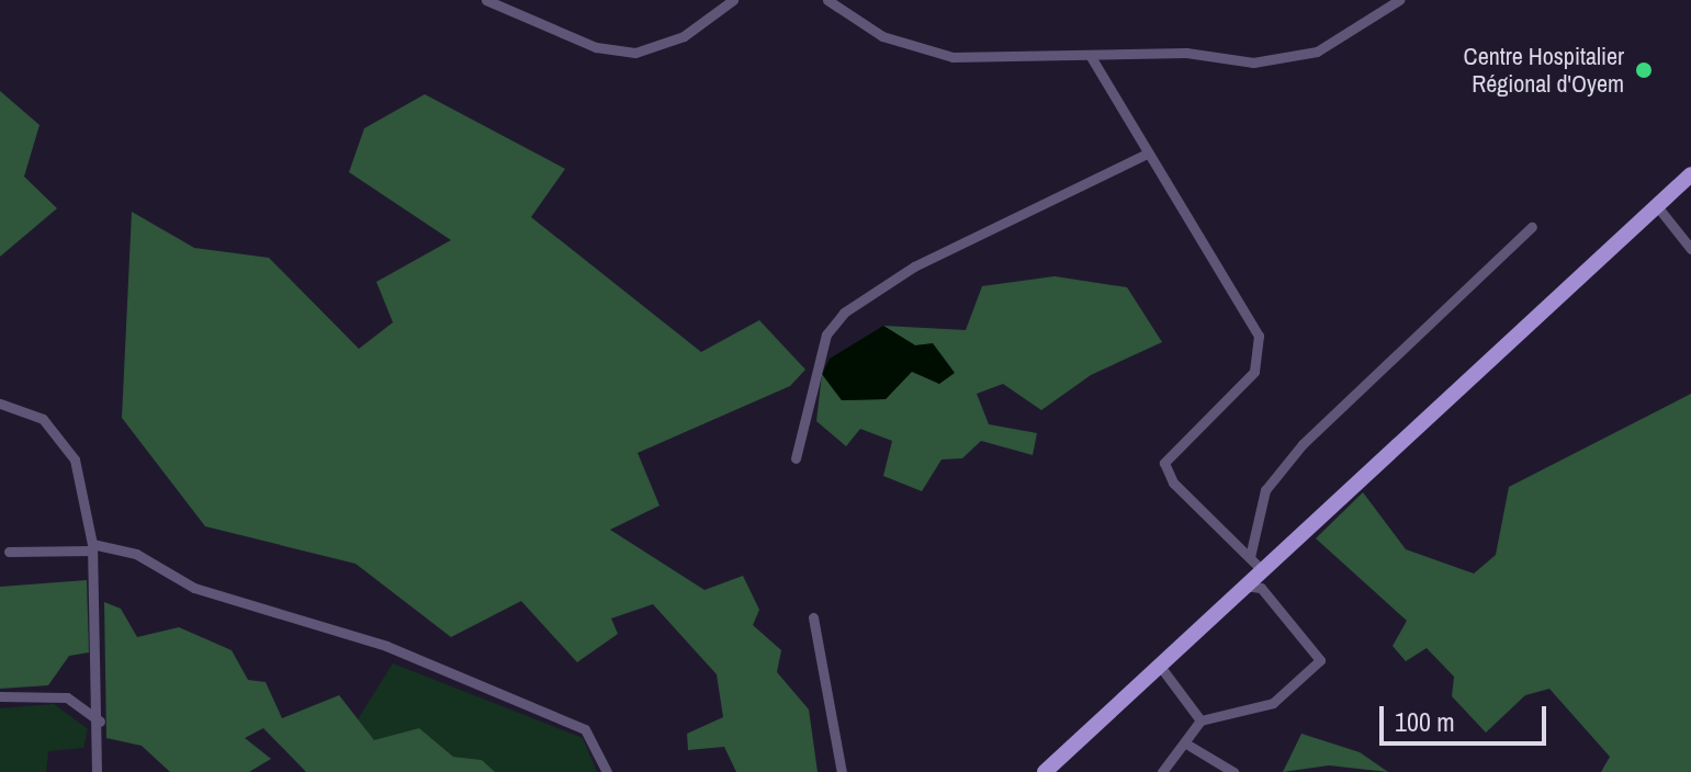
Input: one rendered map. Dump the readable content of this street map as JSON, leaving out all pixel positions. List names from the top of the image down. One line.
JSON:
{"places":["Centre Hospitalier Régional d'Oyem"],"scale_bar":"100 m"}
